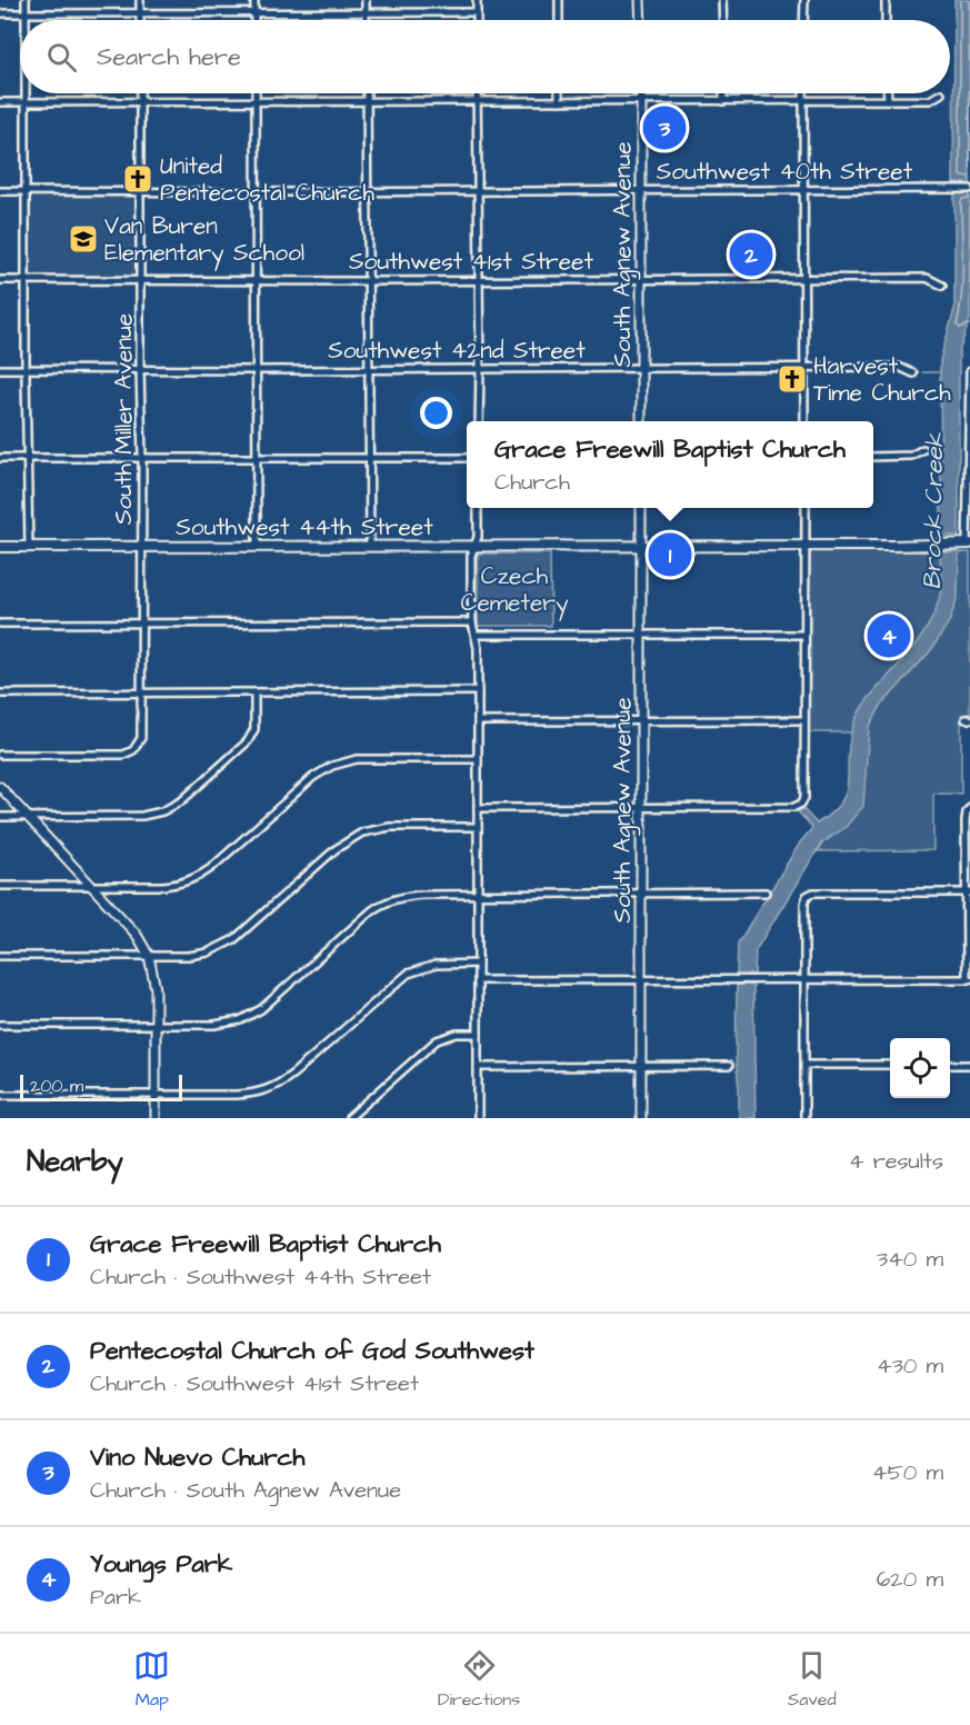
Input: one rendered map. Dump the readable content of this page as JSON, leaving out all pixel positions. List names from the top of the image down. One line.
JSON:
{"streets":{"main road":["Southwest 44th Street"],"street":["Southwest 40th Street","South Agnew Avenue","Southwest 41st Street","Southwest 42nd Street","South Miller Avenue"]},"crossings":[["Southwest 40th Street","South Agnew Avenue"],["Southwest 40th Street","South Miller Avenue"],["South Agnew Avenue","Southwest 41st Street"],["South Agnew Avenue","Southwest 42nd Street"],["South Agnew Avenue","Southwest 44th Street"],["Southwest 41st Street","South Miller Avenue"],["Southwest 42nd Street","South Miller Avenue"],["South Miller Avenue","Southwest 44th Street"]],"water":["Brock Creek"],"parks":["Czech Cemetery"],"places":{"church":["United Pentecostal Church","Harvest Time Church"],"school or university":["Van Buren Elementary School"]},"scale_bar":"200 m","page":{"search":"Search here","pins":["3","2","1","4"],"popup":["Grace Freewill Baptist Church","Church"],"scale":"200 m","heading":["Nearby","4 results"],"list":[{"mark":"1","name":"Grace Freewill Baptist Church","note":"Church · Southwest 44th Street","value":"340 m"},{"mark":"2","name":"Pentecostal Church of God Southwest","note":"Church · Southwest 41st Street","value":"430 m"},{"mark":"3","name":"Vino Nuevo Church","note":"Church · South Agnew Avenue","value":"450 m"},{"mark":"4","name":"Youngs Park","note":"Park","value":"620 m"}],"nav":["Map","Directions","Saved"]}}
